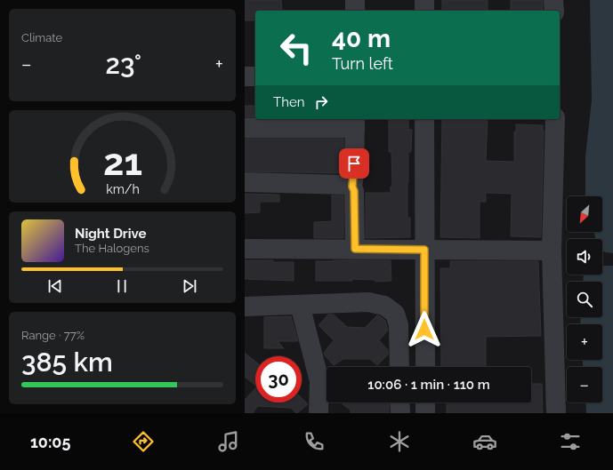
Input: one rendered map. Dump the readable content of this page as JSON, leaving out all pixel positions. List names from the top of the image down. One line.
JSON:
{"north":"bottom left","page":{"tile":["Climate",["Range · 77%","385 km"]],"turn":["40 m","Turn left"],"heat":["−","23°","+"],"then":"Then","map_buttons":["+","−"],"song":["Night Drive","The Halogens"],"limit":"30","trip":"10:06 · 1 min · 110 m","tabs":"10:05","gauge":["21","km/h"]}}
